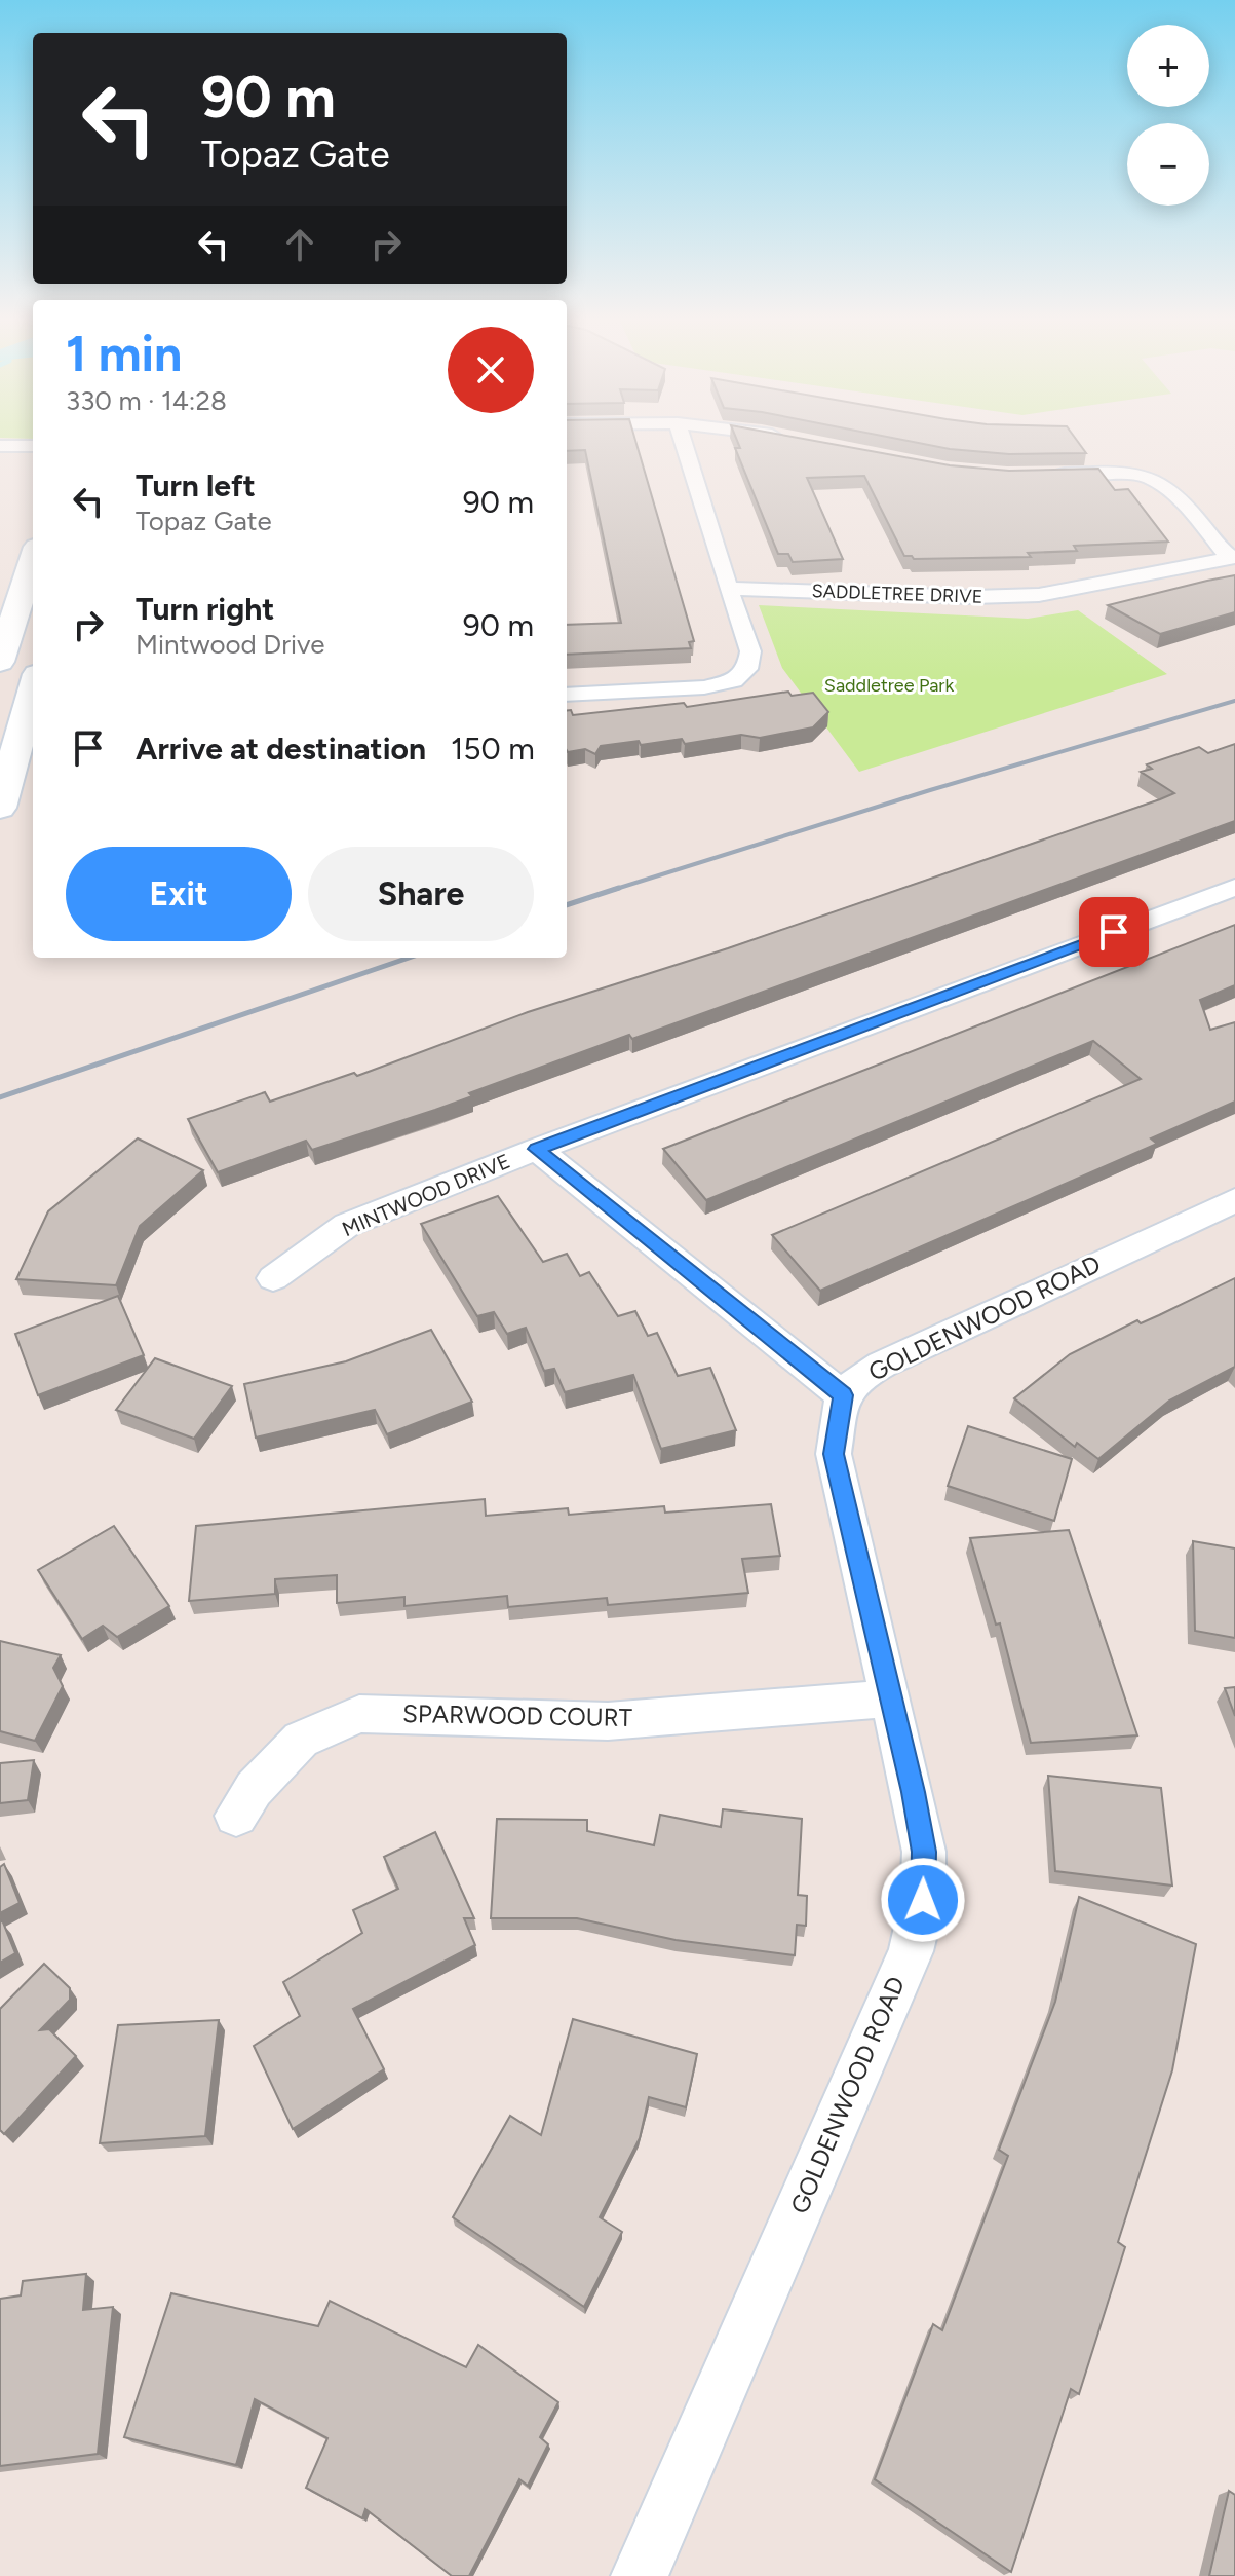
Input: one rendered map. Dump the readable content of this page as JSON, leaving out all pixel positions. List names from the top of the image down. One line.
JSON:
{"streets":{"street":["SADDLETREE DRIVE","MINTWOOD DRIVE","GOLDENWOOD ROAD","SPARWOOD COURT"]},"crossings":[["GOLDENWOOD ROAD","SPARWOOD COURT"]],"parks":["Saddletree Park"],"page":{"map_buttons":["+","−"],"turn":["90 m","Topaz Gate"],"heading":["1 min","330 m · 14:28"],"list":[{"name":"Turn left","note":"Topaz Gate","value":"90 m"},{"name":"Turn right","note":"Mintwood Drive","value":"90 m"},{"name":"Arrive at destination","value":"150 m"}],"buttons":["Exit","Share"]}}
